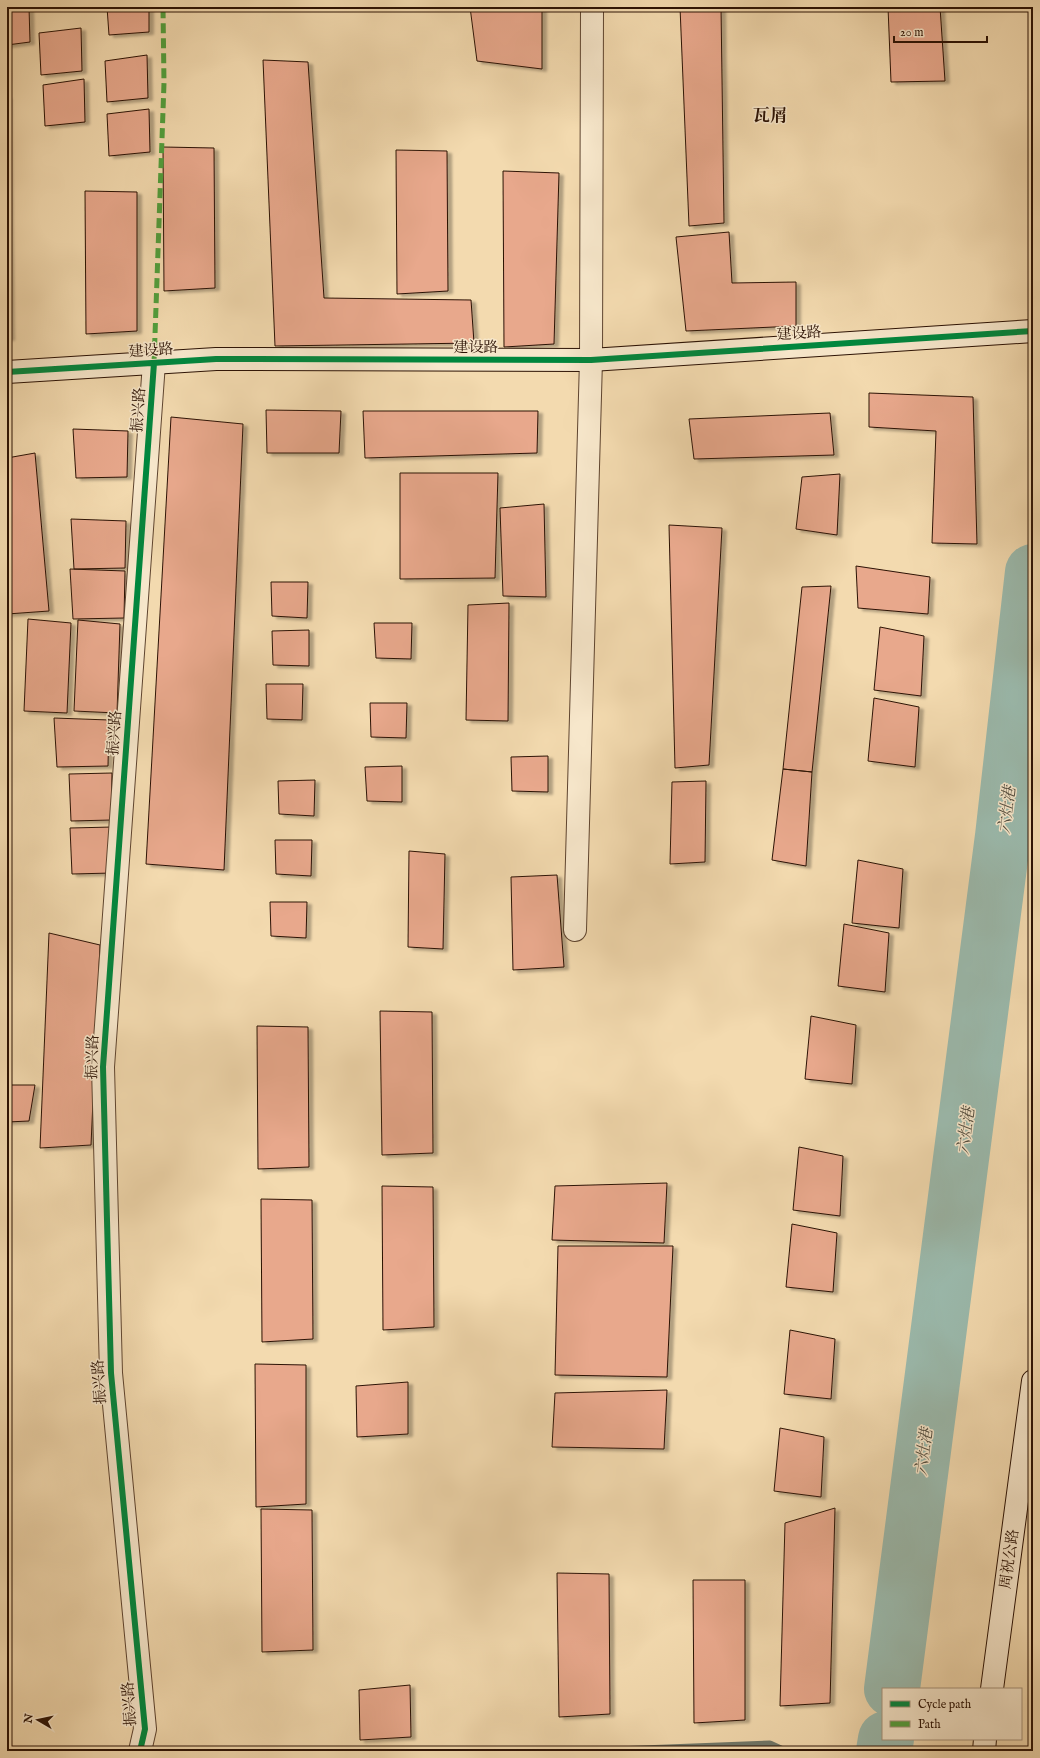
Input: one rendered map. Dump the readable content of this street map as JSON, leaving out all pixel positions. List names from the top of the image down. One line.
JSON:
{"streets":{"street":["建设路","振兴路","周祝公路"]},"crossings":[["建设路","振兴路"]],"districts":["瓦屑"],"water":["六灶港"],"legend":["Cycle path","Path"],"scale_bar":"20 m","north":"left"}
